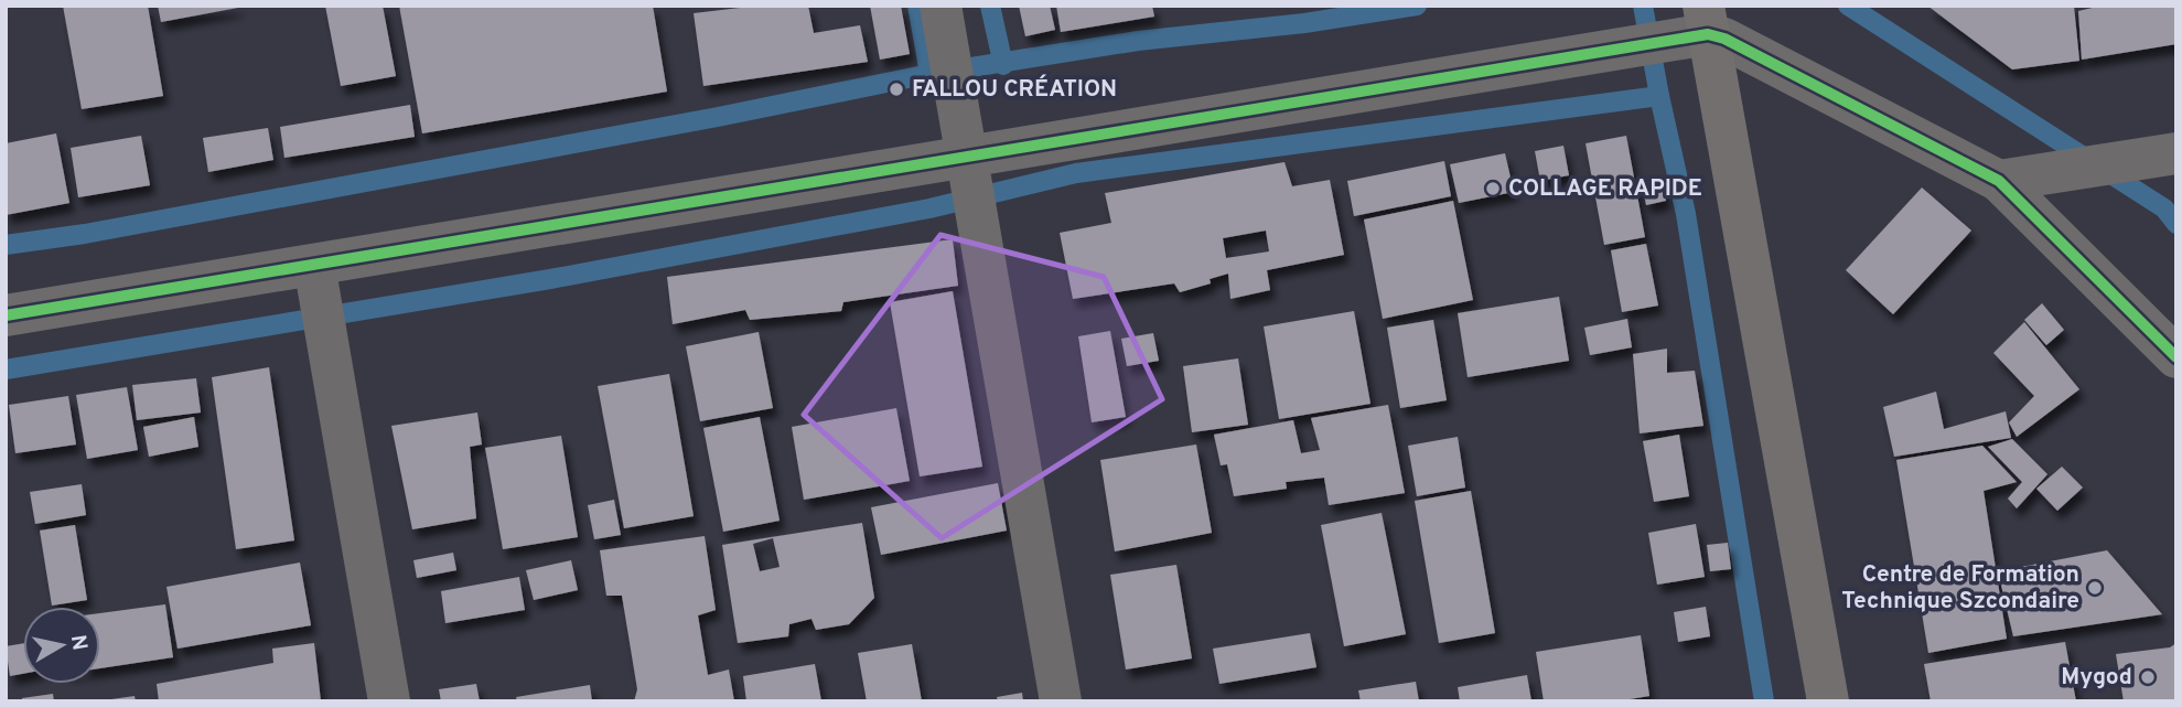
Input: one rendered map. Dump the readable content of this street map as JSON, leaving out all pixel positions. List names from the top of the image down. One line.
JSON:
{"places":["FALLOU CRÉATION","COLLAGE RAPIDE","Centre de Formation Technique Szcondaire","Mygod"],"north":"right"}
